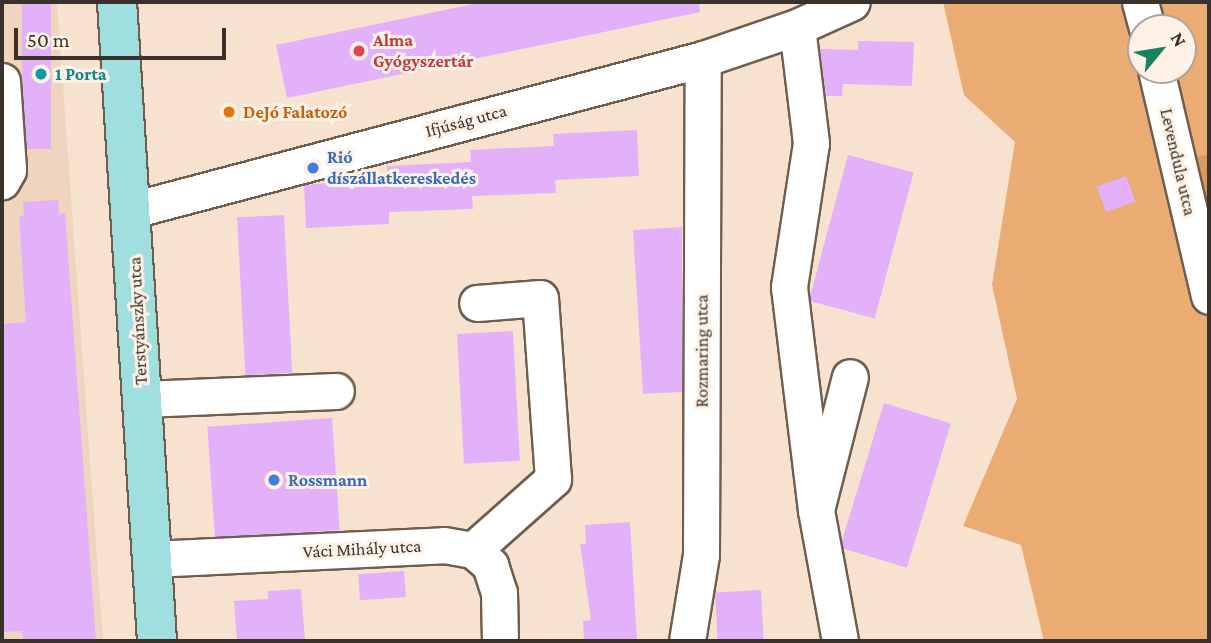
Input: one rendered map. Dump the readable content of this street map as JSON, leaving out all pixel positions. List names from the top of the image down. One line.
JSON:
{"streets":{"main road":["Terstyánszky utca"],"street":["Ifjúság utca","Levendula utca","Rozmaring utca","Váci Mihály utca"]},"crossings":[["Ifjúság utca","Terstyánszky utca"],["Ifjúság utca","Rozmaring utca"],["Terstyánszky utca","Váci Mihály utca"]],"places":["Alma Gyógyszertár","1 Porta","DeJó Falatozó","Rió díszállatkereskedés","Rossmann"],"scale_bar":"50 m","north":"top right"}
